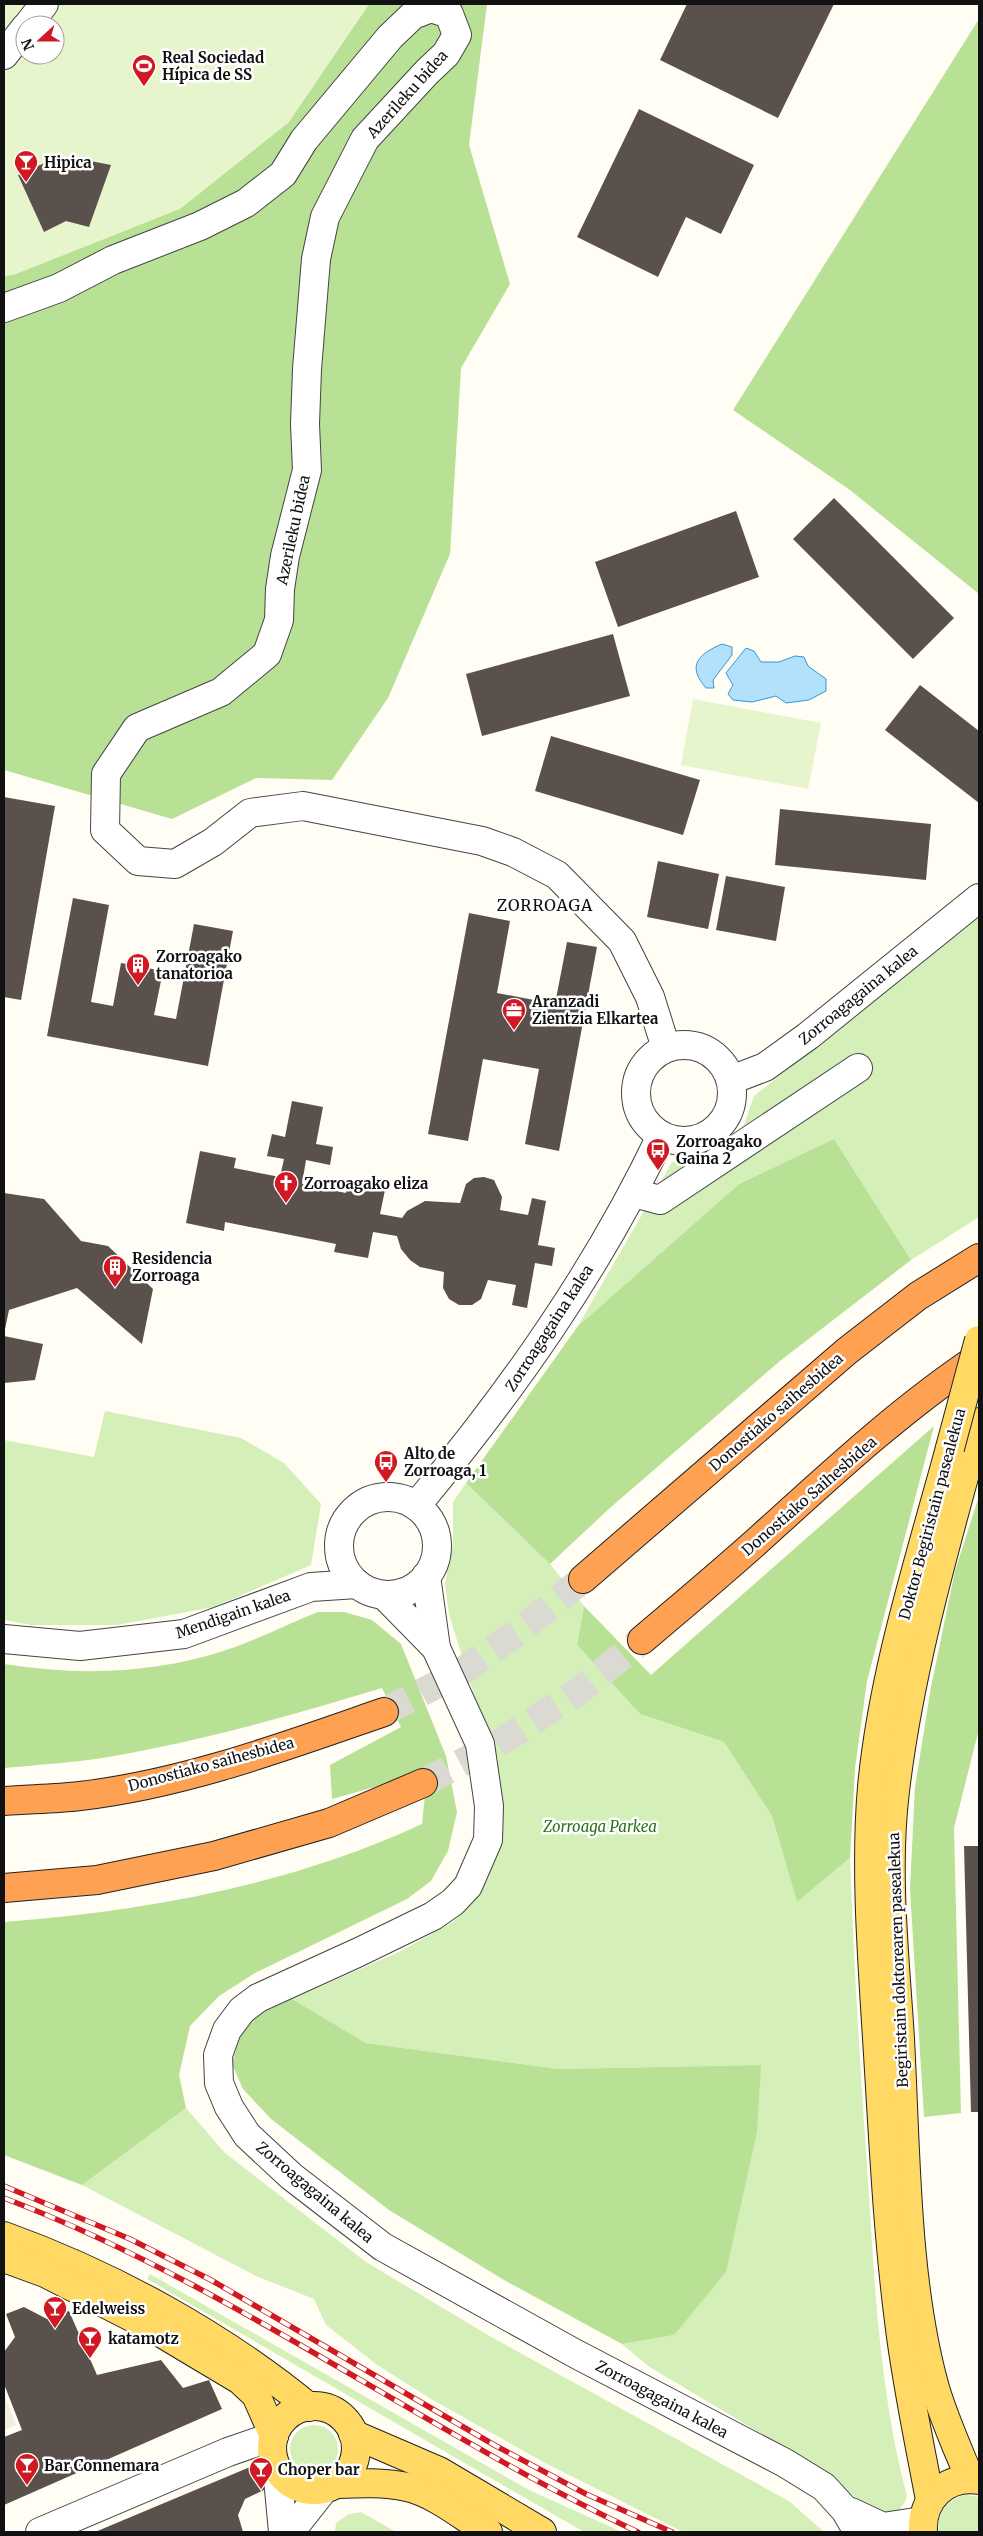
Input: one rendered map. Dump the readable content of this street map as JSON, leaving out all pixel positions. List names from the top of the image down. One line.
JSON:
{"streets":{"highway":["Donostiako saihesbidea","Donostiako Saihesbidea"],"main road":["Doktor Begiristain pasealekua","Begiristain doktorearen pasealekua"],"street":["Azerileku bidea","Zorroagagaina kalea","Mendigain kalea"]},"crossings":[["Azerileku bidea","Zorroagagaina kalea"],["Zorroagagaina kalea","Mendigain kalea"],["Zorroagagaina kalea","Begiristain doktorearen pasealekua"],["Doktor Begiristain pasealekua","Begiristain doktorearen pasealekua"]],"districts":["ZORROAGA"],"parks":["Zorroaga Parkea"],"places":{"sports":["Real Sociedad Hípica de SS"],"bar":["Hipica","Edelweiss","katamotz","Bar Connemara","Choper bar"],"building":["Zorroagako tanatorioa","Residencia Zorroaga"],"office":["Aranzadi Zientzia Elkartea"],"bus stop":["Zorroagako Gaina 2","Alto de Zorroaga, 1"],"church":["Zorroagako eliza"]},"north":"left"}
